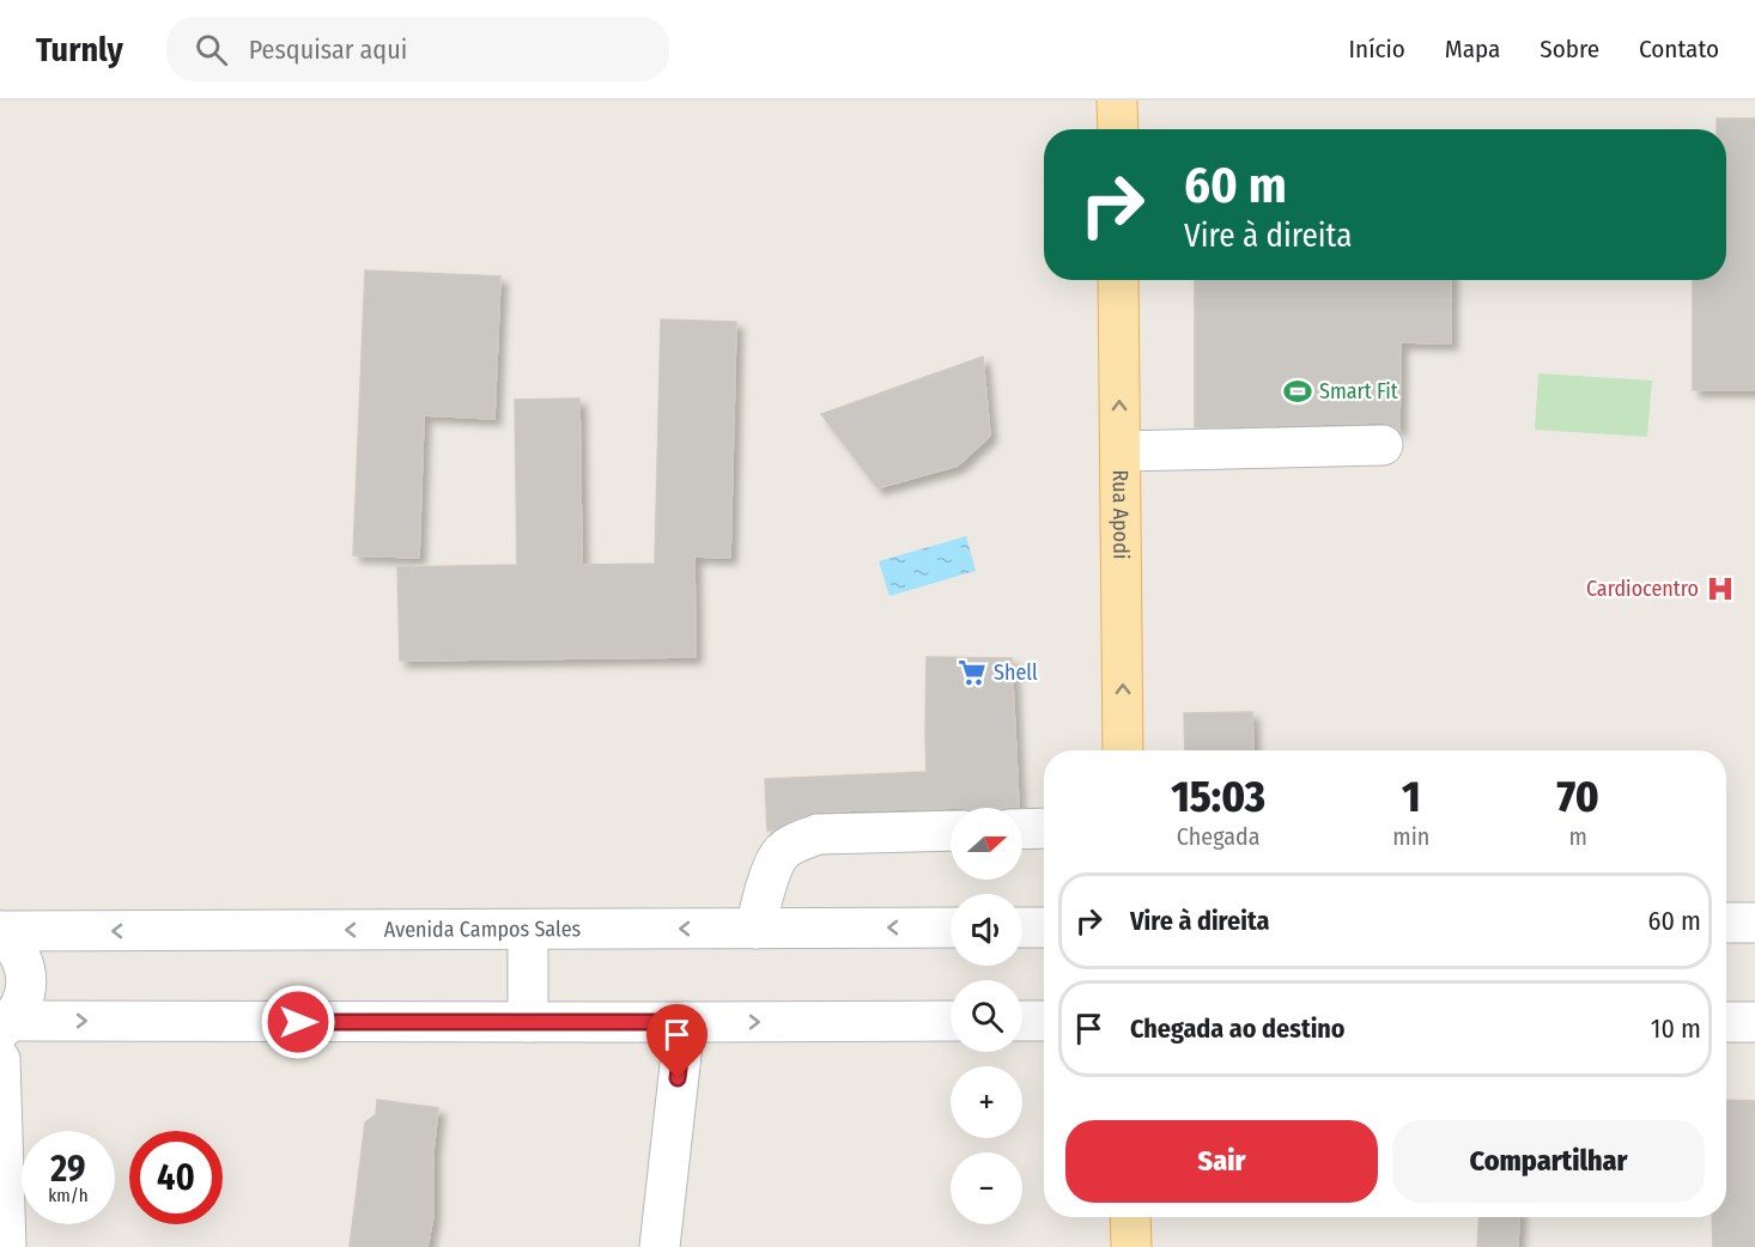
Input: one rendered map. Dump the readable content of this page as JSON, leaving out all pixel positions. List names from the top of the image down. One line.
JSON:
{"streets":{"main road":["Rua Apodi"],"street":["Avenida Campos Sales"]},"one_way":["Rua Apodi"],"places":{"sports":["Smart Fit"],"hospital":["Cardiocentro"],"supermarket":["Shell"]},"north":"right","page":{"header":"Turnly","search":"Pesquisar aqui","nav":["Início","Mapa","Sobre","Contato"],"turn":["60 m","Vire à direita"],"eta":["15:03","Chegada","1","min","70","m"],"map_buttons":["+","−"],"list":[{"name":"Vire à direita","value":"60 m"},{"name":"Chegada ao destino","value":"10 m"}],"buttons":["Sair","Compartilhar"],"speed":"29 km/h","limit":"40"}}
